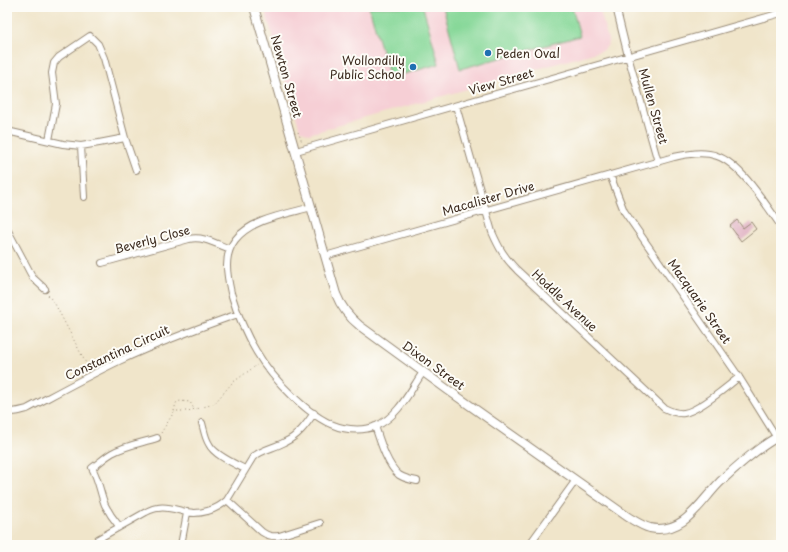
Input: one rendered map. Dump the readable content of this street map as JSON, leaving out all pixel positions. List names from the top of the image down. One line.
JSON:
{"streets":{"street":["Newton Street","View Street","Mullen Street","Macalister Drive","Beverly Close","Hoddle Avenue","Macquarie Street","Constantina Circuit","Dixon Street"]},"crossings":[["Newton Street","View Street"],["Newton Street","Dixon Street"],["View Street","Mullen Street"],["View Street","Hoddle Avenue"],["View Street","Dixon Street"],["Mullen Street","Macalister Drive"],["Macalister Drive","Hoddle Avenue"],["Macalister Drive","Macquarie Street"],["Macalister Drive","Dixon Street"],["Hoddle Avenue","Macquarie Street"],["Macquarie Street","Dixon Street"]],"places":["Peden Oval","Wollondilly Public School"]}
